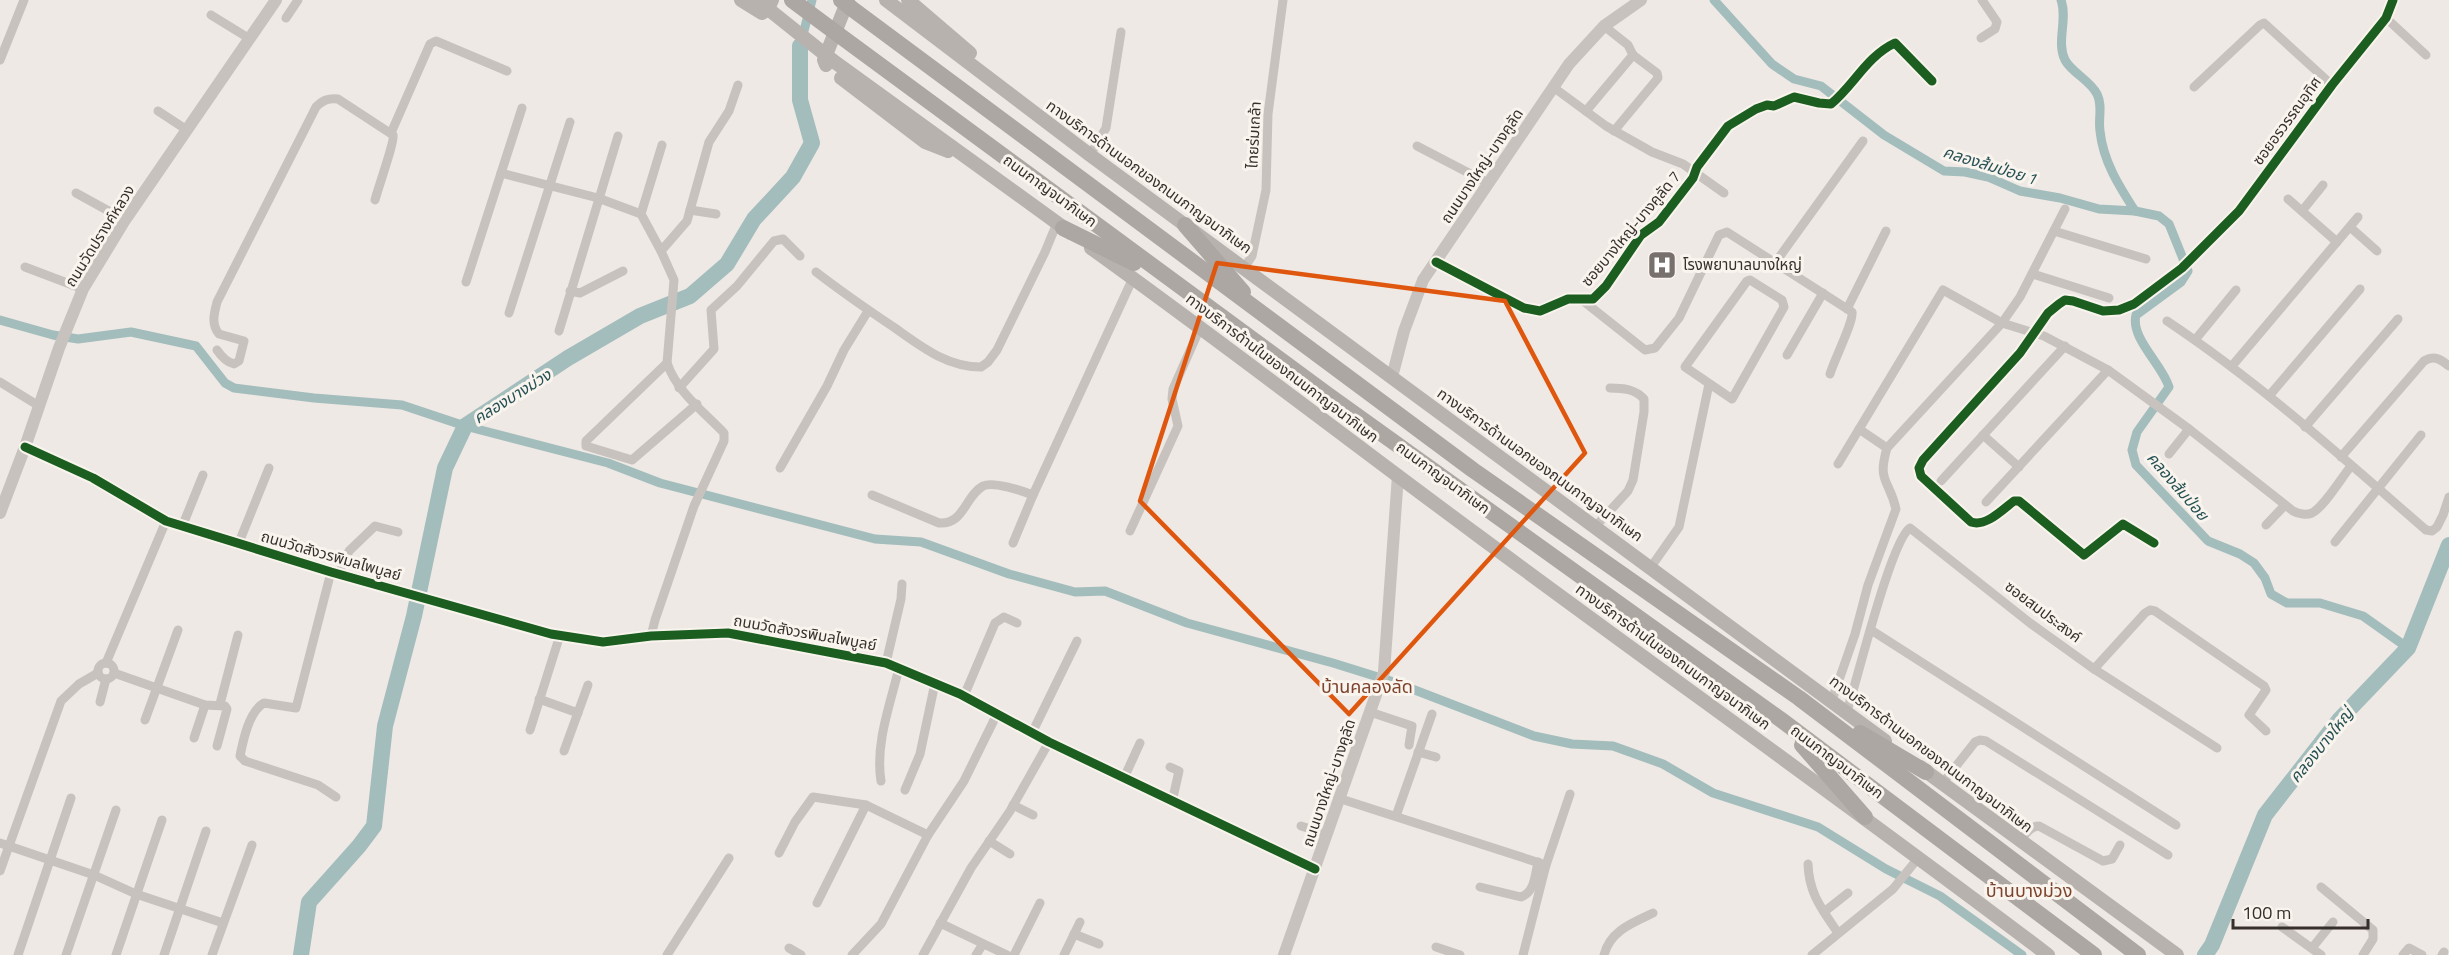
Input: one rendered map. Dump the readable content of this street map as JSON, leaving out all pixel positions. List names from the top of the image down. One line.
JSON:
{"streets":{"highway":["ถนนกาญจนาภิเษก"],"main road":["ทางบริการด้านนอกของถนนกาญจนาภิเษก","ทางบริการด้านในของถนนกาญจนาภิเษก"],"street":["ซอยอรวรรณอุทิศ","ไทยร่มเกล้า","ถนนบางใหญ่-บางคูลัด","ซอยบางใหญ่-บางคูลัด 7","ถนนวัดปรางค์หลวง","ถนนวัดสังวรพิมลไพบูลย์","ซอยสมประสงค์"]},"crossings":[["ไทยร่มเกล้า","ทางบริการด้านนอกของถนนกาญจนาภิเษก"],["ถนนบางใหญ่-บางคูลัด","ทางบริการด้านนอกของถนนกาญจนาภิเษก"],["ถนนบางใหญ่-บางคูลัด","ซอยบางใหญ่-บางคูลัด 7"],["ถนนบางใหญ่-บางคูลัด","ทางบริการด้านในของถนนกาญจนาภิเษก"],["ถนนบางใหญ่-บางคูลัด","ถนนวัดสังวรพิมลไพบูลย์"],["ทางบริการด้านนอกของถนนกาญจนาภิเษก","ซอยสมประสงค์"],["ถนนวัดปรางค์หลวง","ถนนวัดสังวรพิมลไพบูลย์"]],"districts":["บ้านคลองลัด","บ้านบางม่วง"],"water":["คลองส้มป่อย 1","คลองบางม่วง","คลองส้มป่อย","คลองบางใหญ่"],"places":{"hospital":["โรงพยาบาลบางใหญ่"]},"scale_bar":"100 m"}
